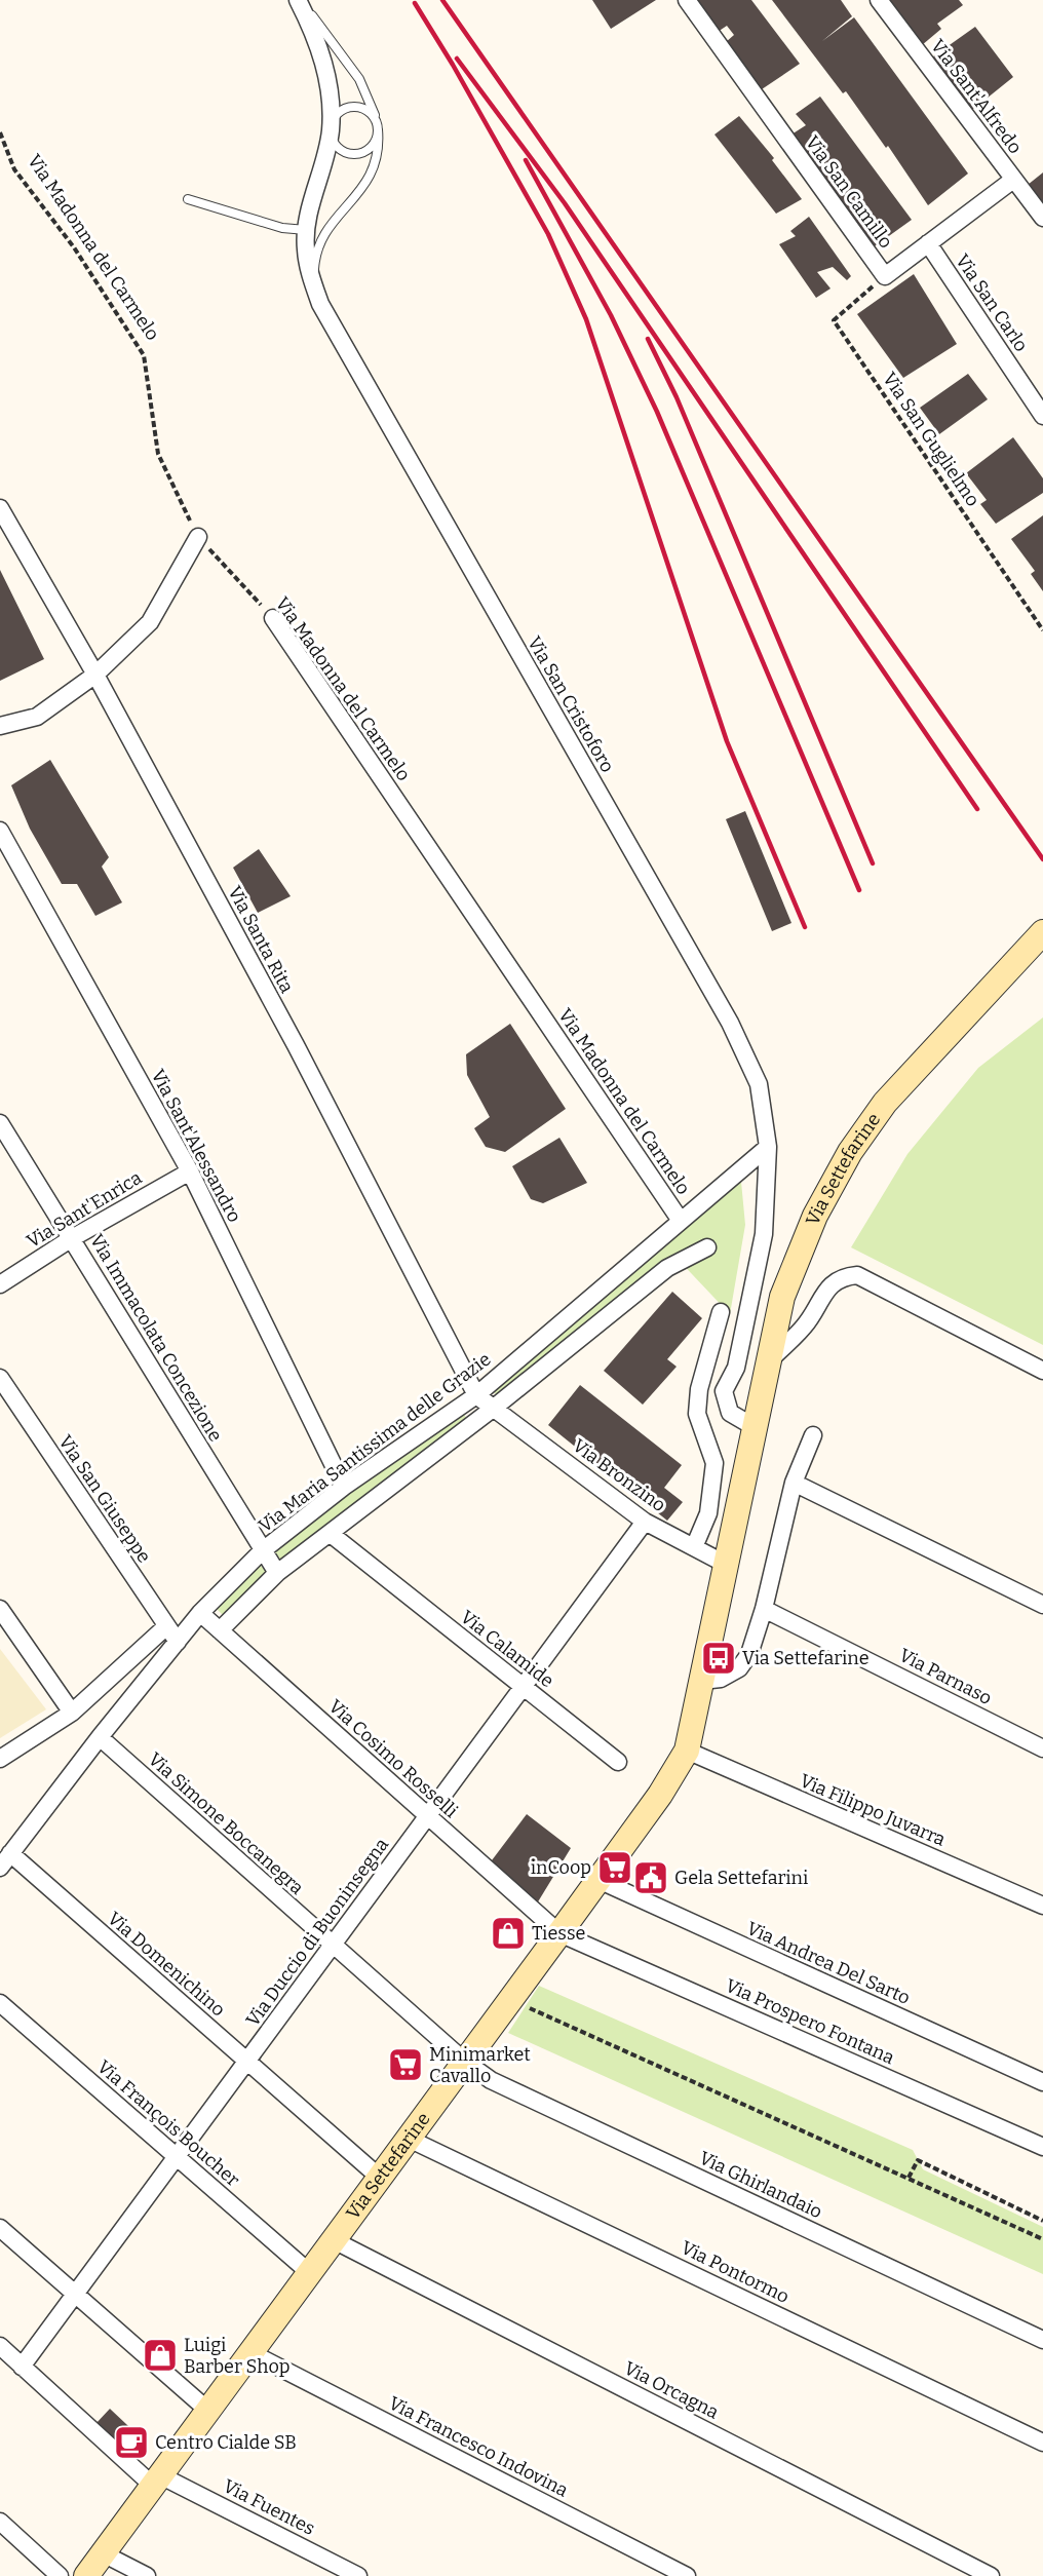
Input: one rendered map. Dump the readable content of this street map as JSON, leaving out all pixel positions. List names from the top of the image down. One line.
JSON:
{"streets":{"street":["Via Sant'Alfredo","Via San Camillo","Via Madonna del Carmelo","Via San Carlo","Via San Cristoforo","Via Santa Rita","Via Sant'Alessandro","Via Settefarine","Via Sant'Enrica","Via Immacolata Concezione","Via Maria Santissima delle Grazie","Via Bronzino","Via San Giuseppe","Via Calamide","Via Parnaso","Via Cosimo Rosselli","Via Filippo Juvarra","Via Simone Boccanegra","Via Duccio di Buoninsegna","Via Andrea Del Sarto","Via Domenichino","Via Prospero Fontana","Via François Boucher","Via Ghirlandaio","Via Pontormo","Via Orcagna","Via Francesco Indovina","Via Fuentes"],"path":["Via San Guglielmo"]},"crossings":[["Via Sant'Alfredo","Via San Camillo"],["Via San Camillo","Via San Carlo"],["Via San Camillo","Via San Guglielmo"],["Via Madonna del Carmelo","Via Maria Santissima delle Grazie"],["Via San Cristoforo","Via Settefarine"],["Via San Cristoforo","Via Maria Santissima delle Grazie"],["Via Santa Rita","Via Maria Santissima delle Grazie"],["Via Santa Rita","Via Bronzino"],["Via Sant'Alessandro","Via Sant'Enrica"],["Via Sant'Alessandro","Via Maria Santissima delle Grazie"],["Via Settefarine","Via Bronzino"],["Via Settefarine","Via Cosimo Rosselli"],["Via Settefarine","Via Filippo Juvarra"],["Via Settefarine","Via Simone Boccanegra"],["Via Settefarine","Via Andrea Del Sarto"],["Via Settefarine","Via Domenichino"],["Via Settefarine","Via Prospero Fontana"],["Via Settefarine","Via François Boucher"],["Via Settefarine","Via Ghirlandaio"],["Via Settefarine","Via Pontormo"],["Via Settefarine","Via Orcagna"],["Via Settefarine","Via Francesco Indovina"],["Via Settefarine","Via Fuentes"],["Via Sant'Enrica","Via Immacolata Concezione"],["Via Immacolata Concezione","Via Maria Santissima delle Grazie"],["Via Maria Santissima delle Grazie","Via Bronzino"],["Via Maria Santissima delle Grazie","Via San Giuseppe"],["Via Maria Santissima delle Grazie","Via Cosimo Rosselli"],["Via Maria Santissima delle Grazie","Via Simone Boccanegra"],["Via Maria Santissima delle Grazie","Via Domenichino"],["Via Bronzino","Via Duccio di Buoninsegna"],["Via Calamide","Via Duccio di Buoninsegna"],["Via Cosimo Rosselli","Via Duccio di Buoninsegna"],["Via Cosimo Rosselli","Via Prospero Fontana"],["Via Simone Boccanegra","Via Duccio di Buoninsegna"],["Via Simone Boccanegra","Via Ghirlandaio"],["Via Duccio di Buoninsegna","Via Domenichino"],["Via Duccio di Buoninsegna","Via François Boucher"],["Via Duccio di Buoninsegna","Via Fuentes"]],"places":{"bus stop":["Via Settefarine"],"supermarket":["inCoop","Minimarket Cavallo"],"public building":["Gela Settefarini"],"shop":["Tiesse","Luigi Barber Shop"],"cafe":["Centro Cialde SB"]}}
